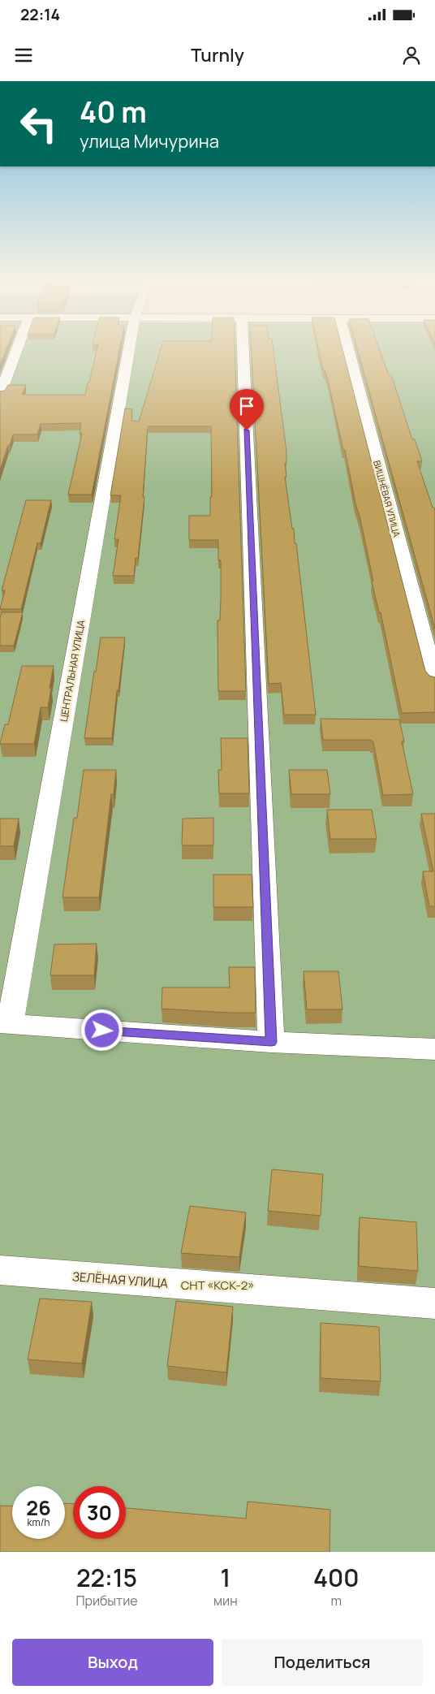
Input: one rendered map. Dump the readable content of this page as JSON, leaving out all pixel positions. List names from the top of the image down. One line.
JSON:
{"streets":{"street":["ВИШНЁВАЯ УЛИЦА","ЦЕНТРАЛЬНАЯ УЛИЦА","ЗЕЛЁНАЯ УЛИЦА"]},"parks":["СНТ «КСК-2»"],"page":{"status":"22:14","header":"Turnly","turn":["40 m","улица Мичурина"],"speed":"26 km/h","limit":"30","eta":["22:15","Прибытие","1","мин","400","m"],"buttons":["Выход","Поделиться"]}}
